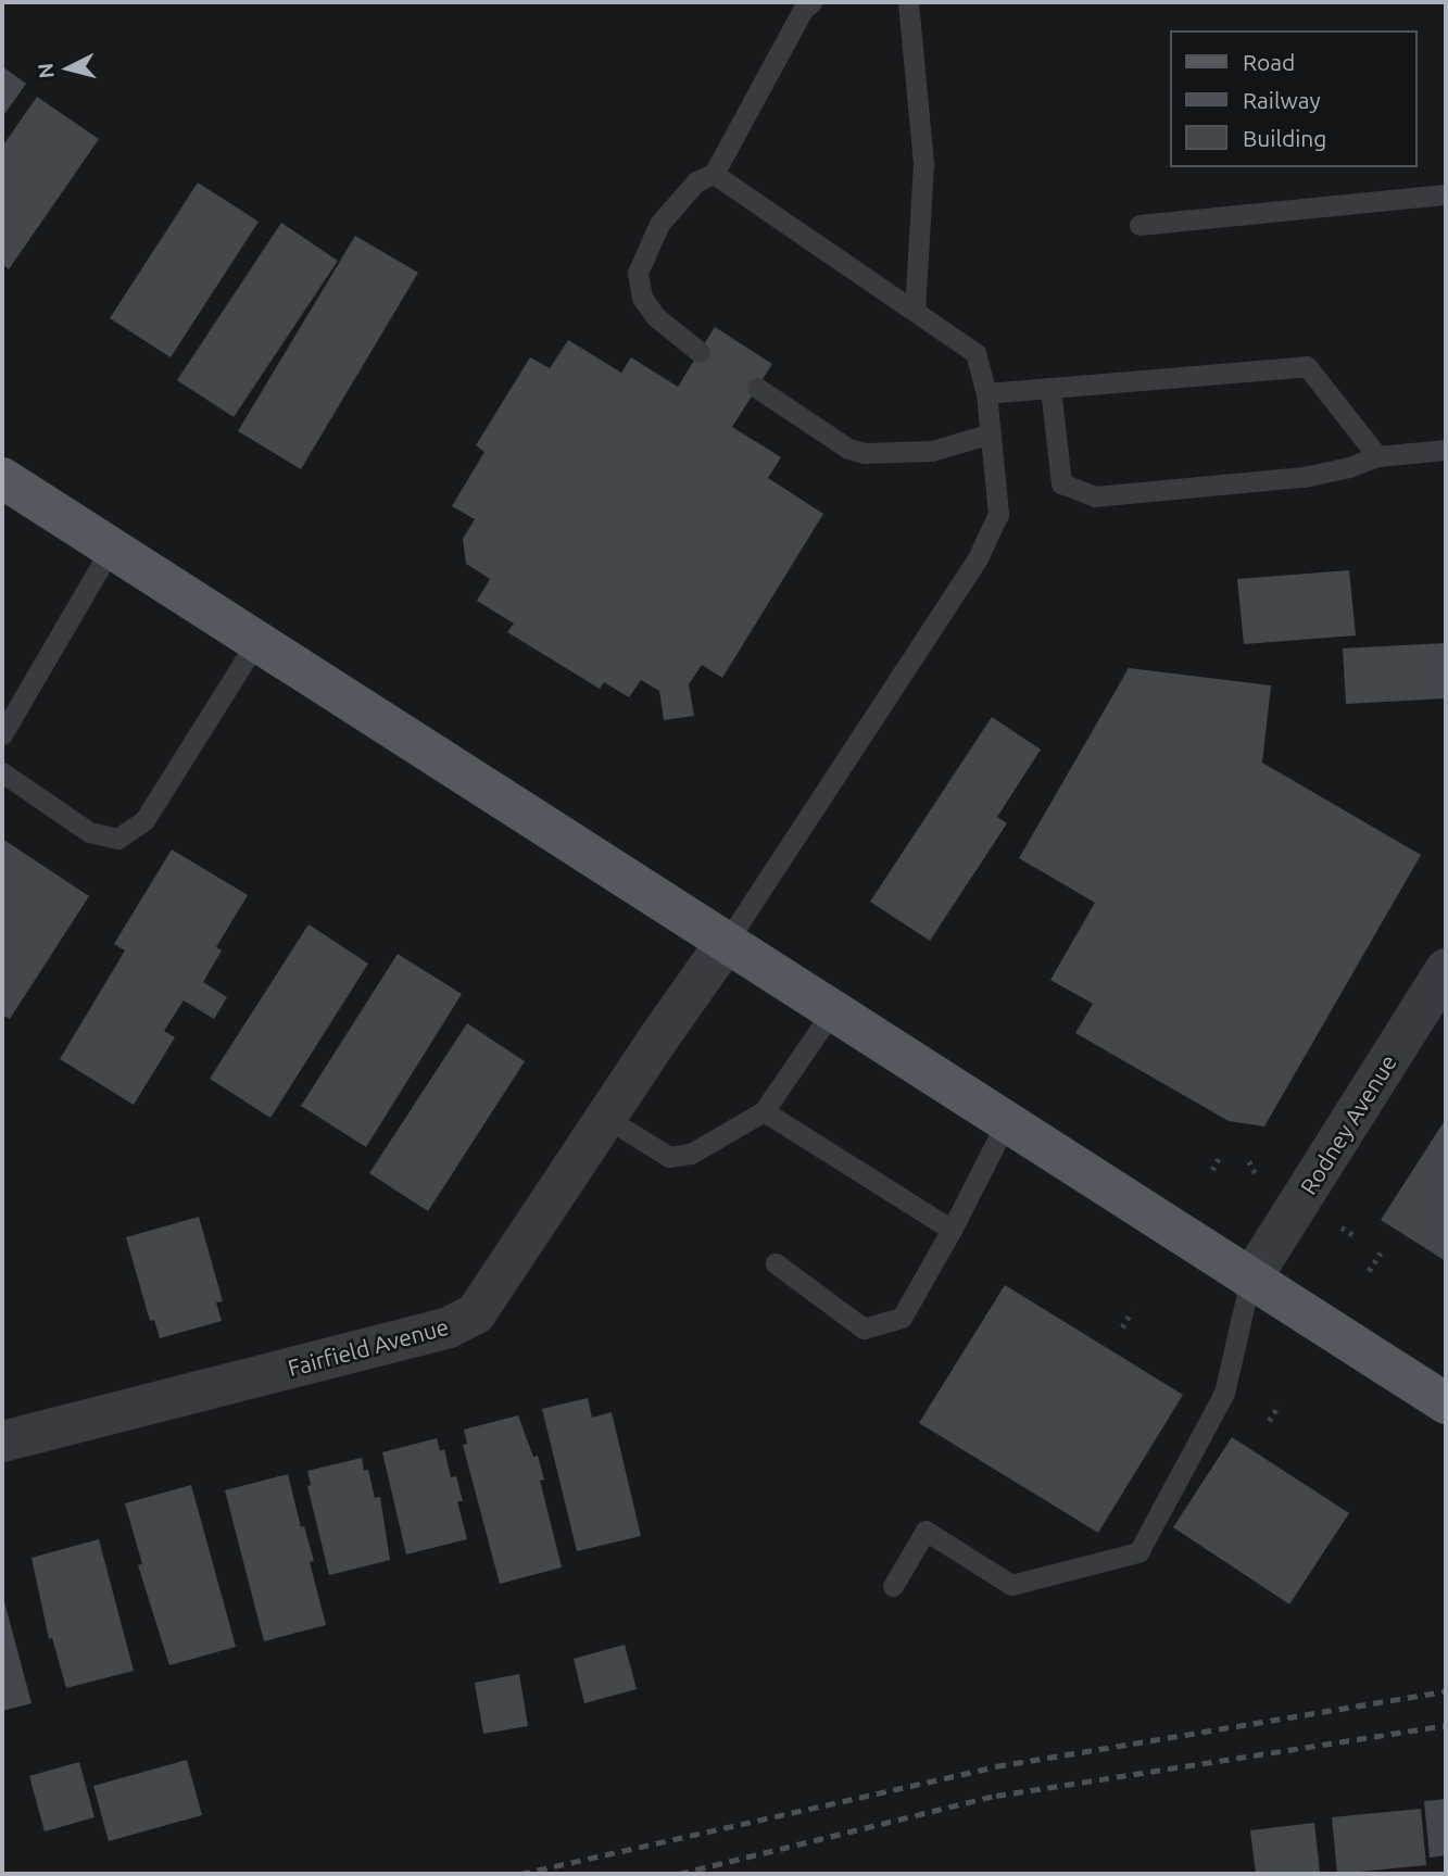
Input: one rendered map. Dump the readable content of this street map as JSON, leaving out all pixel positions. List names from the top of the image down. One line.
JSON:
{"streets":{"street":["Rodney Avenue","Fairfield Avenue"]},"legend":["Road","Railway","Building"],"north":"left"}
